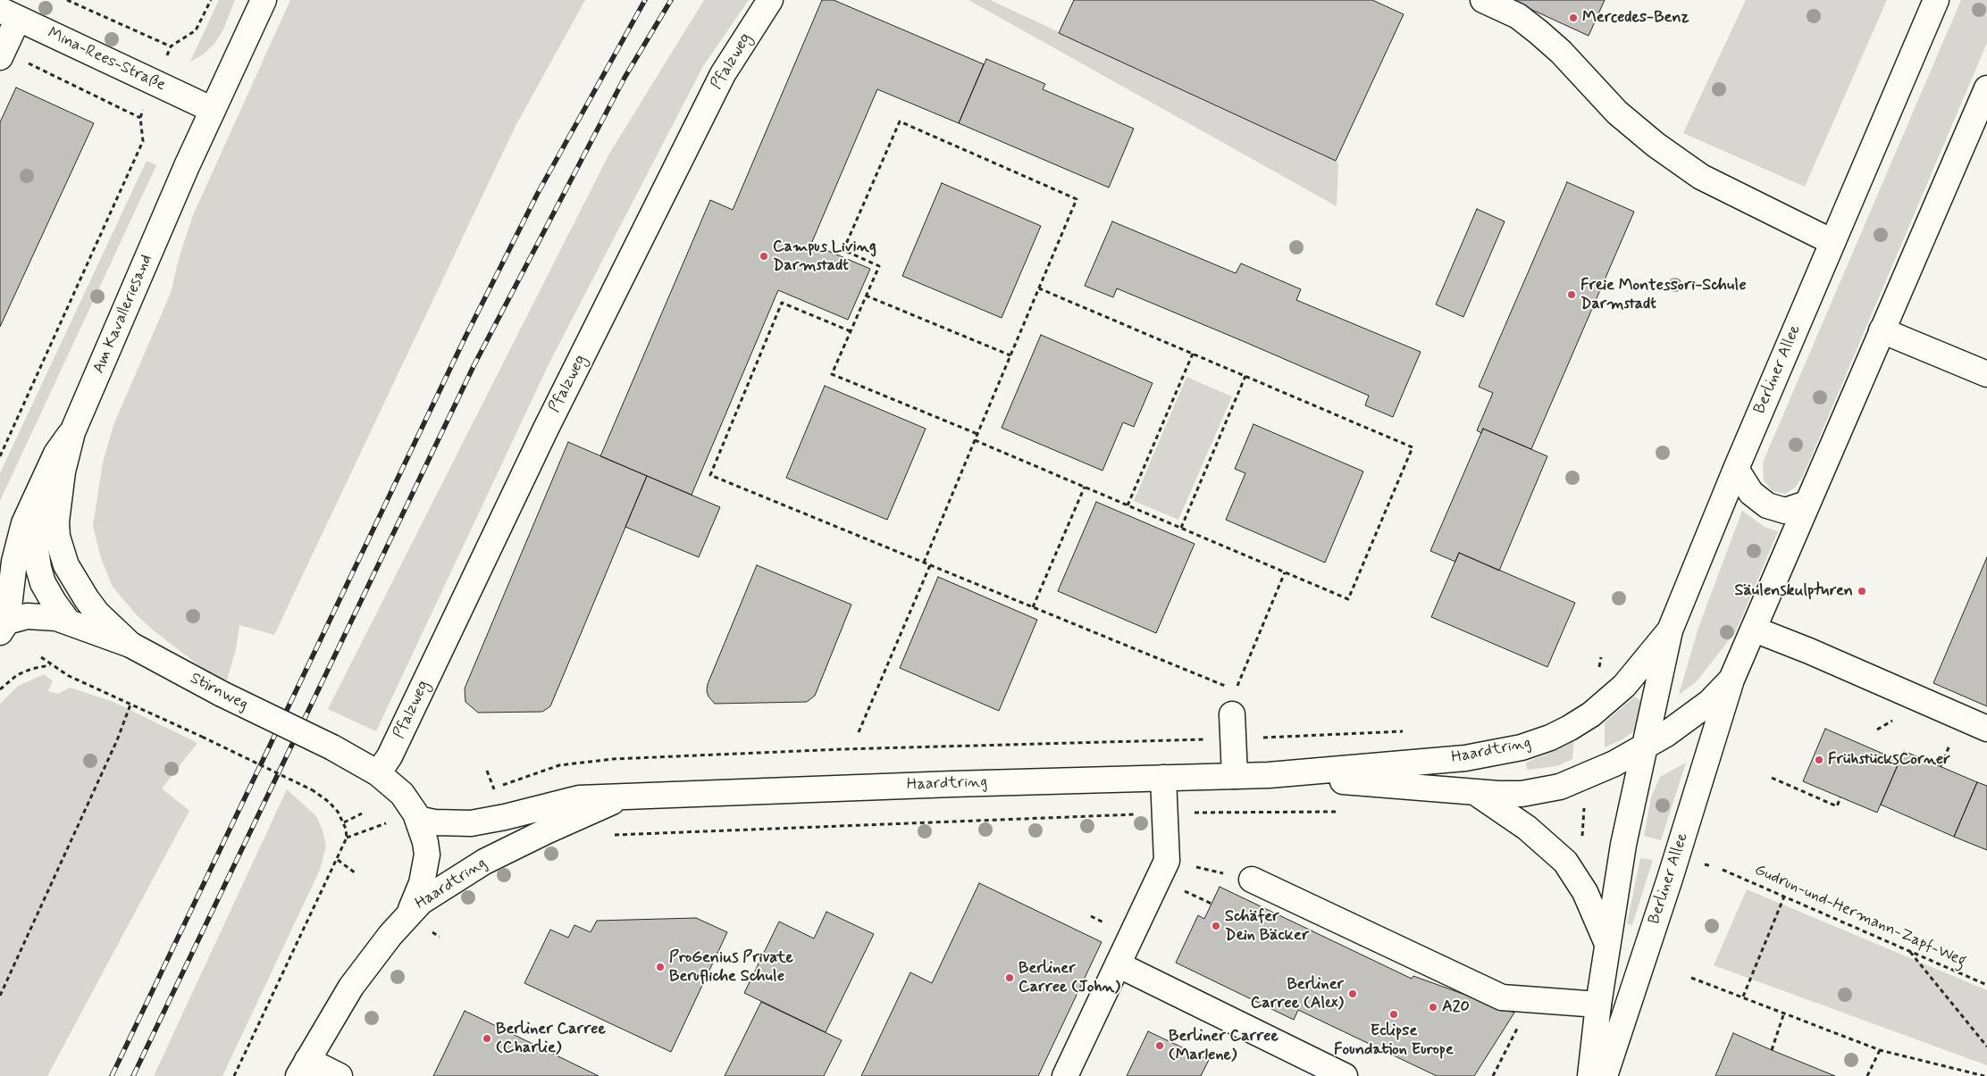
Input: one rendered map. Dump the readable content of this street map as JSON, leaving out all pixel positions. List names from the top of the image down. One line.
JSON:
{"streets":{"main road":["Mina-Rees-Straße","Pfalzweg","Am Kavalleriesand","Berliner Allee","Stirnweg","Haardtring"],"path":["Gudrun-und-Hermann-Zapf-Weg"]},"crossings":[["Mina-Rees-Straße","Am Kavalleriesand"],["Pfalzweg","Stirnweg"],["Am Kavalleriesand","Stirnweg"],["Berliner Allee","Haardtring"],["Stirnweg","Haardtring"]],"places":["Mercedes-Benz","Campus Living Darmstadt","Freie Montessori-Schule Darmstadt","Säulenskulpturen","FrühstücksCorner","Schäfer Dein Bäcker","ProGenius Private Berufliche Schule","Berliner Carree (John)","Berliner Carree (Alex)","A20","Eclipse Foundation Europe","Berliner Carree (Charlie)","Berliner Carree (Marlene)"]}
